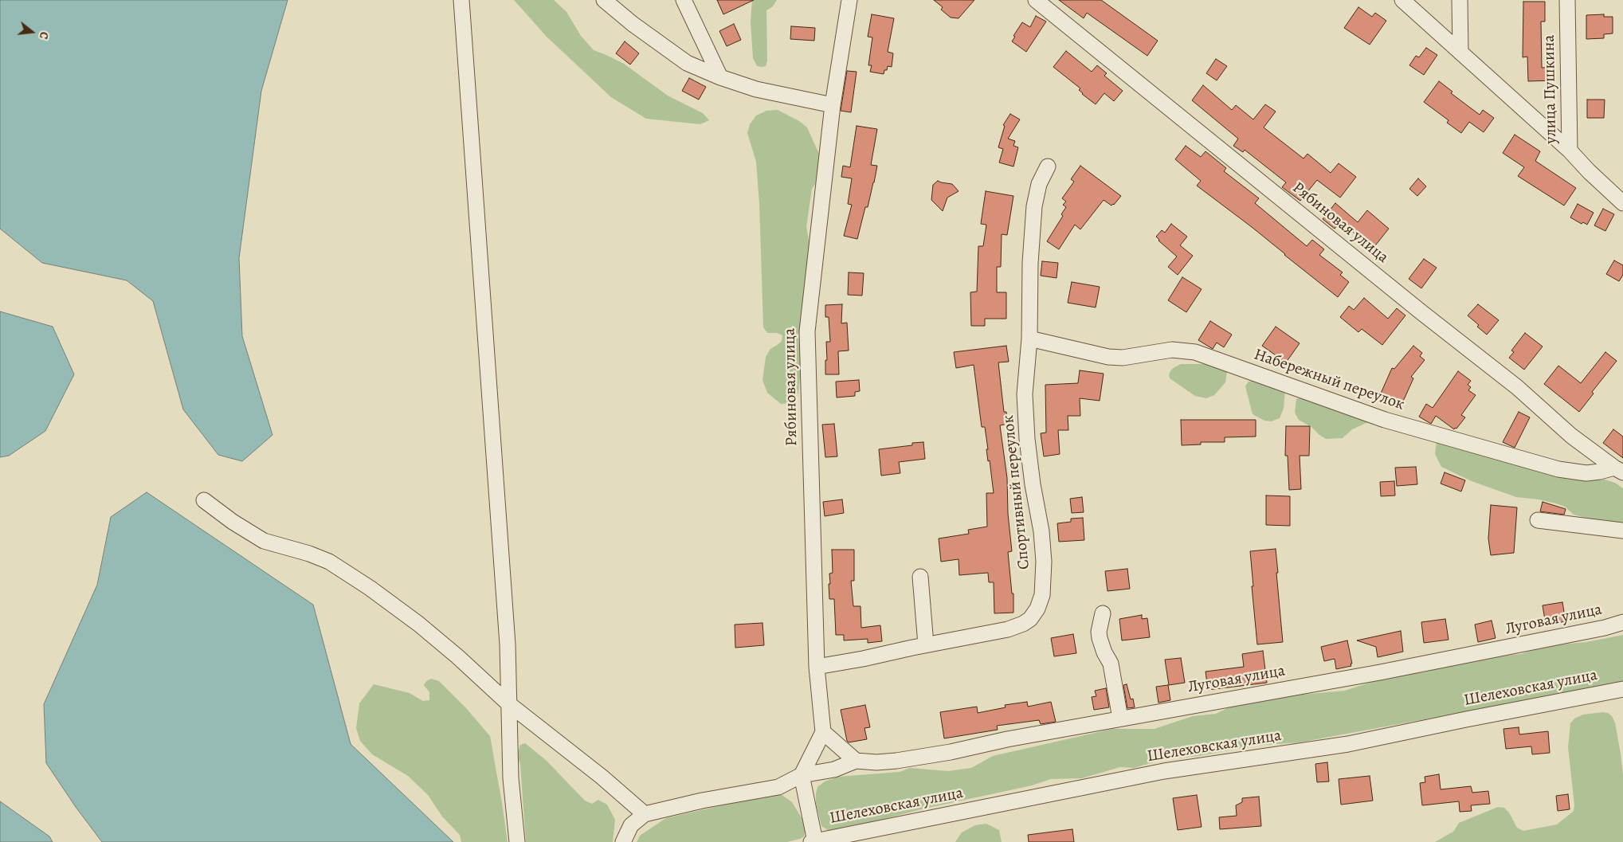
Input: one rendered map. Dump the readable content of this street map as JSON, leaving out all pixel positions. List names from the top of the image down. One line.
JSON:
{"streets":{"street":["улица Пушкина","Рябиновая улица","Набережный переулок","Спортивный переулок","Луговая улица","Шелеховская улица"]},"crossings":[["Рябиновая улица","Набережный переулок"],["Рябиновая улица","Спортивный переулок"],["Набережный переулок","Спортивный переулок"]],"north":"right"}
